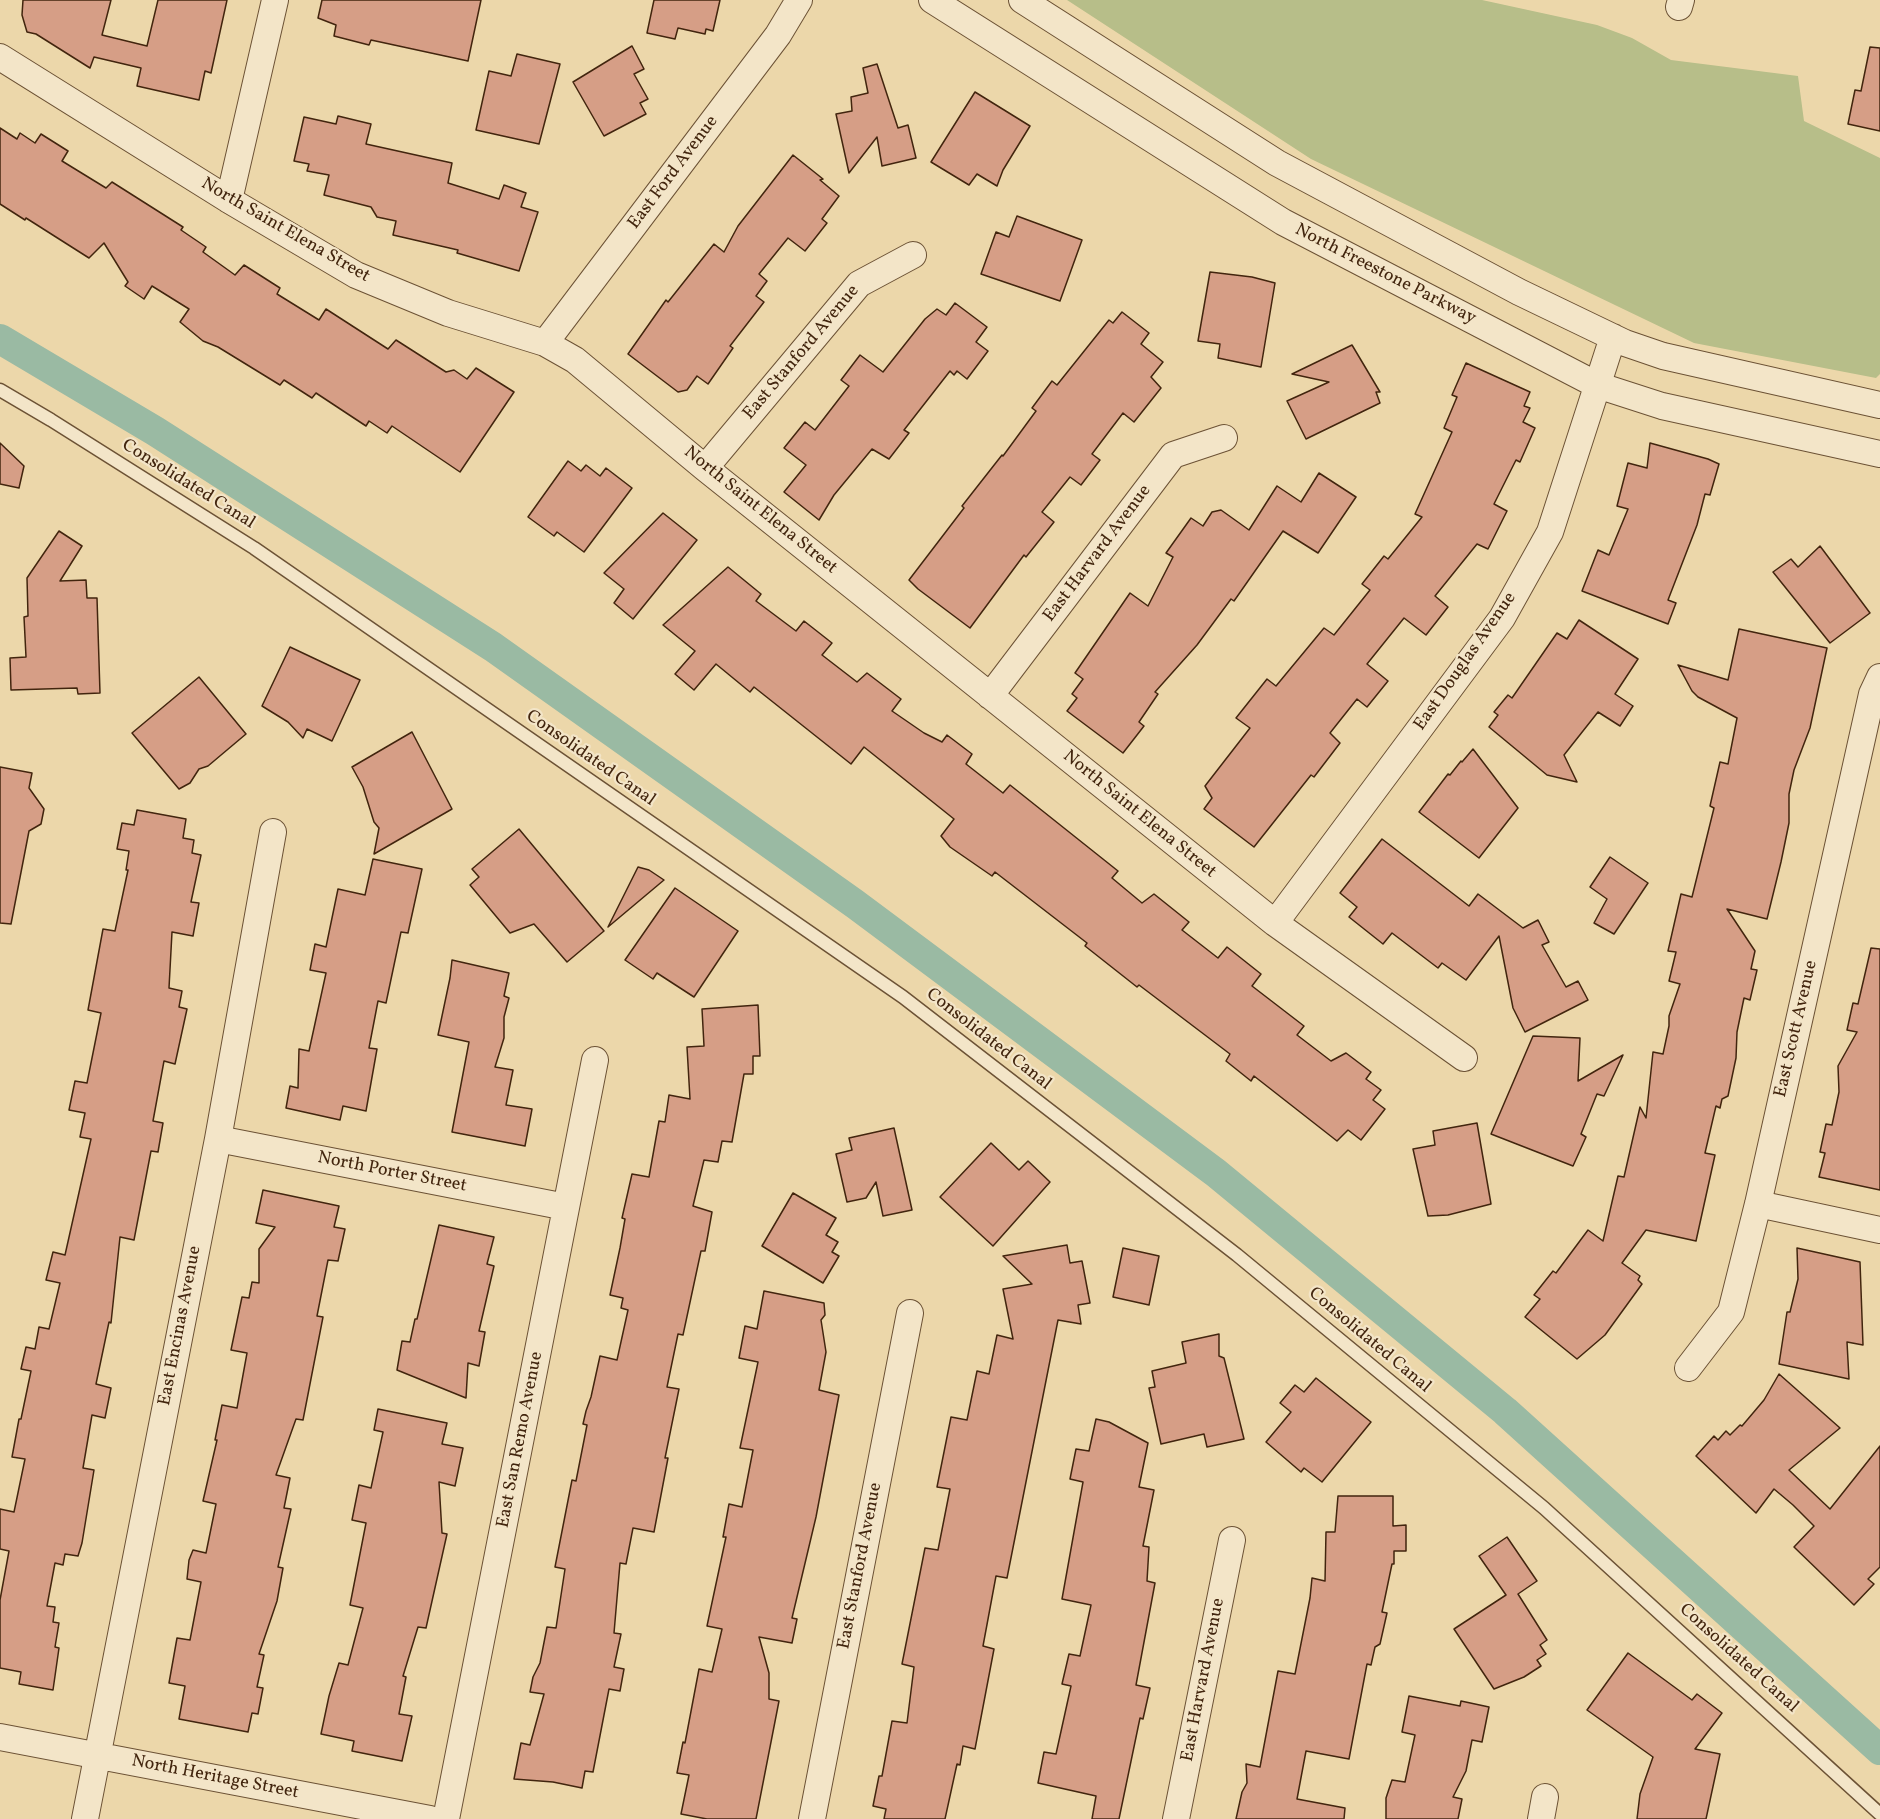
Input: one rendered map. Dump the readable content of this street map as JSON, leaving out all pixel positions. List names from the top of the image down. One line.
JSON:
{"streets":{"street":["East Ford Avenue","North Saint Elena Street","North Freestone Parkway","East Stanford Avenue","East Harvard Avenue","East Douglas Avenue","East Scott Avenue","North Porter Street","East Encinas Avenue","East San Remo Avenue","North Heritage Street"],"lane":["Consolidated Canal"]},"crossings":[["East Ford Avenue","North Saint Elena Street"],["North Saint Elena Street","East Stanford Avenue"],["North Saint Elena Street","East Harvard Avenue"],["North Saint Elena Street","East Douglas Avenue"],["North Freestone Parkway","East Douglas Avenue"],["North Porter Street","East Encinas Avenue"],["North Porter Street","East San Remo Avenue"],["East Encinas Avenue","North Heritage Street"]]}
